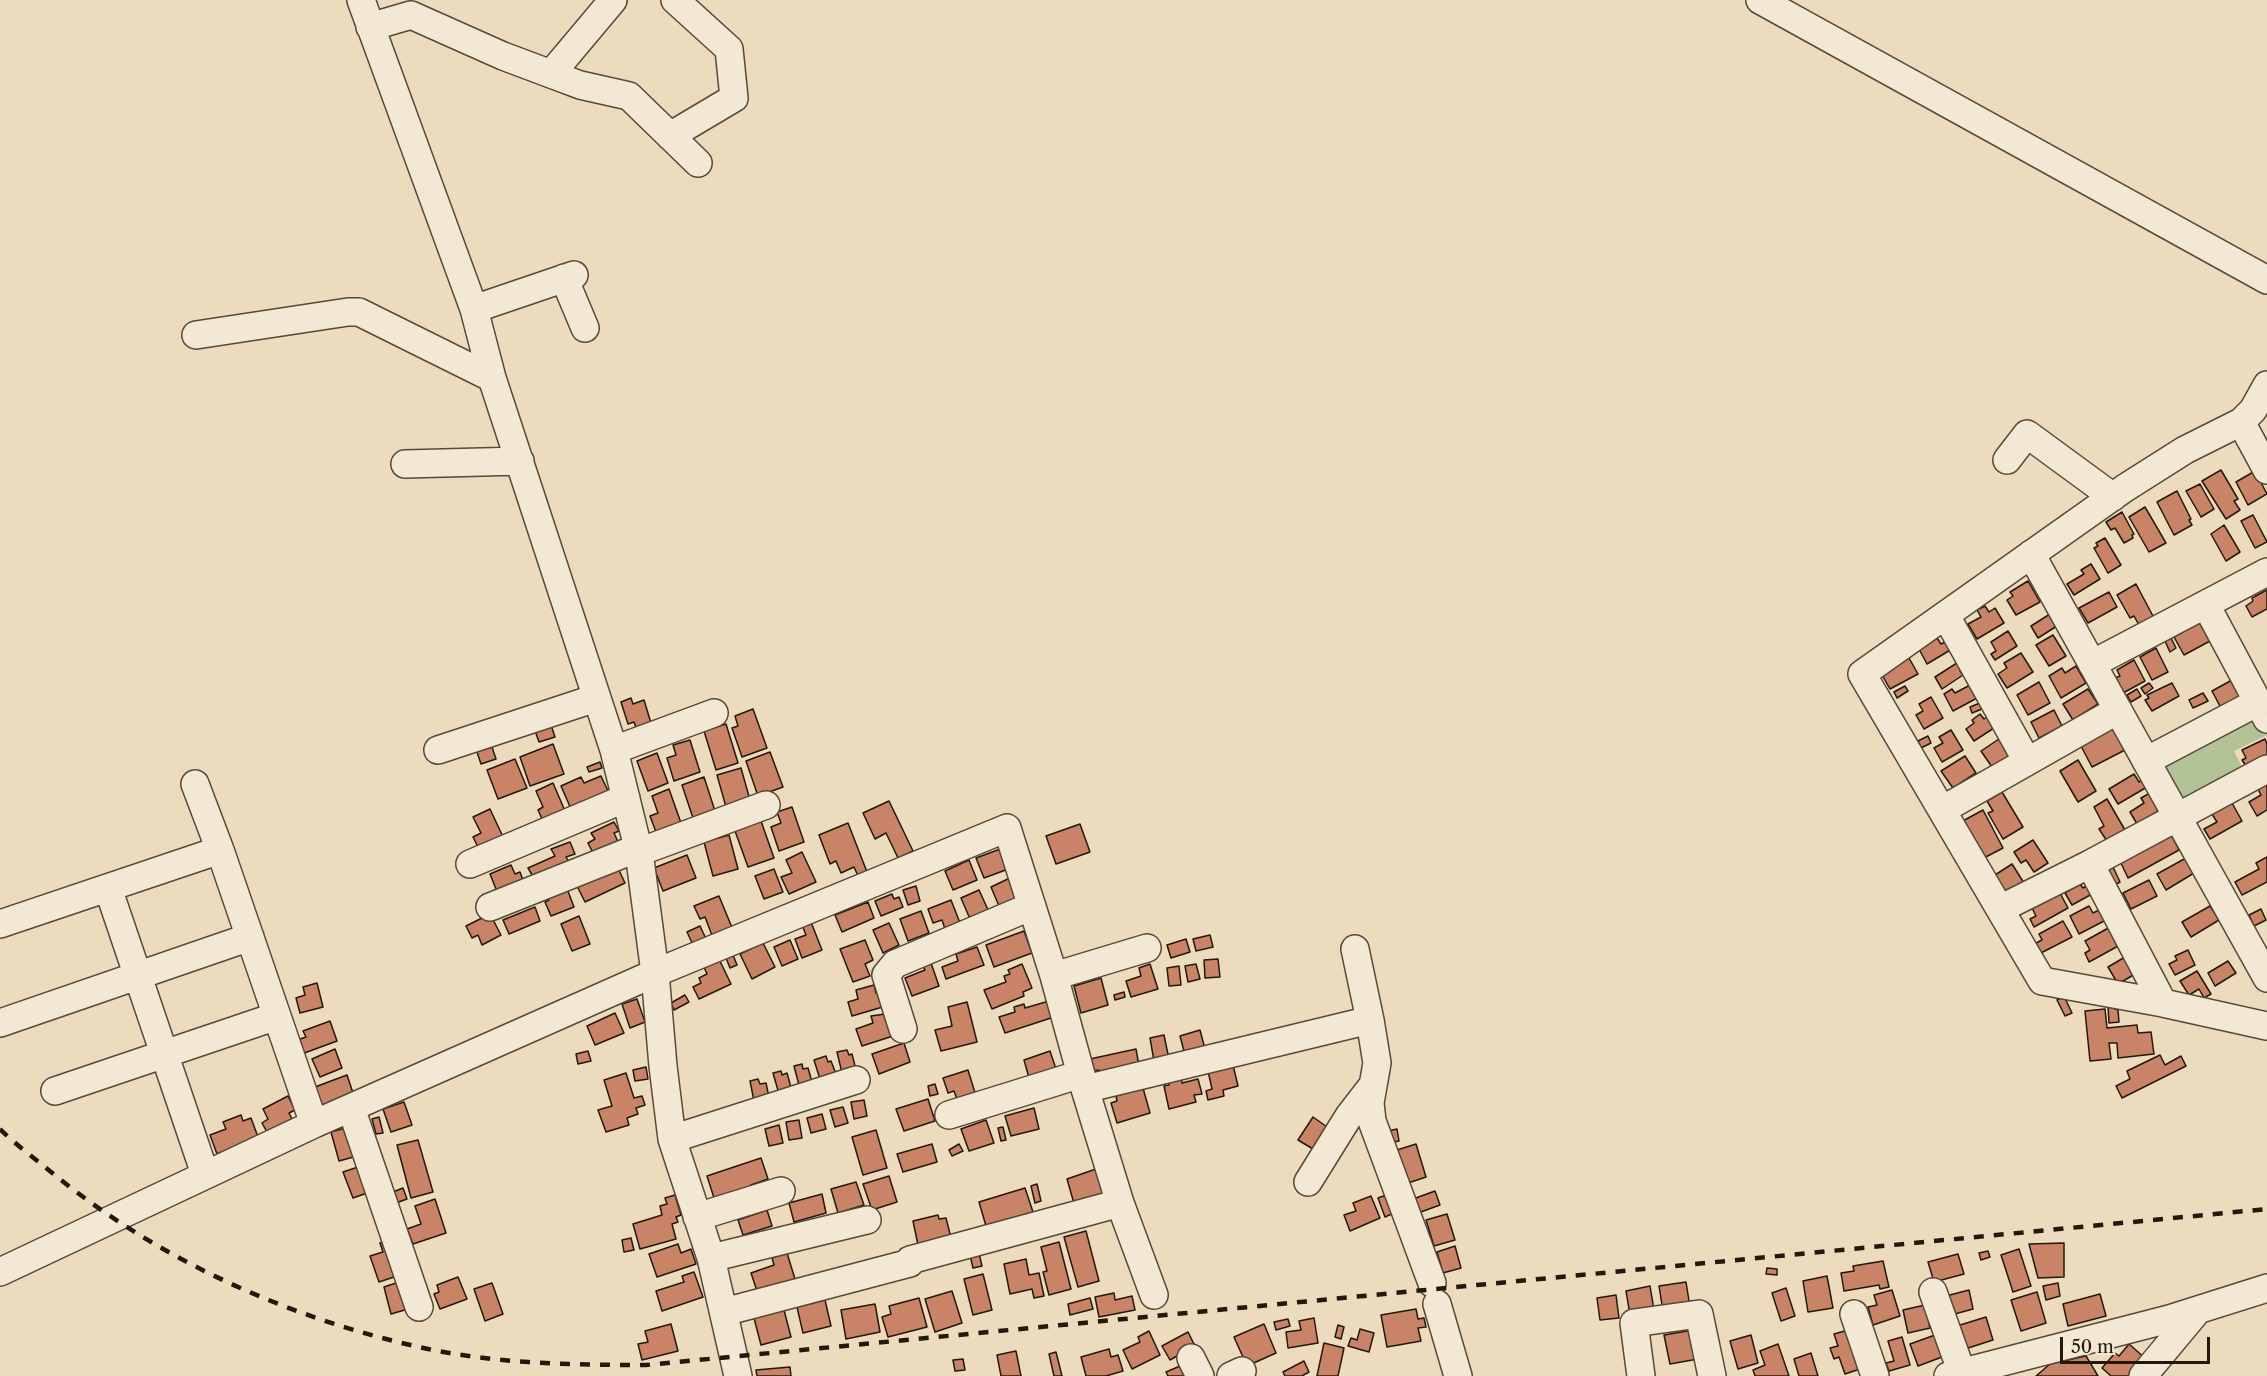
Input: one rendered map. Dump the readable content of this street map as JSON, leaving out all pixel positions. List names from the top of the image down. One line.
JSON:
{"scale_bar":"50 m"}
